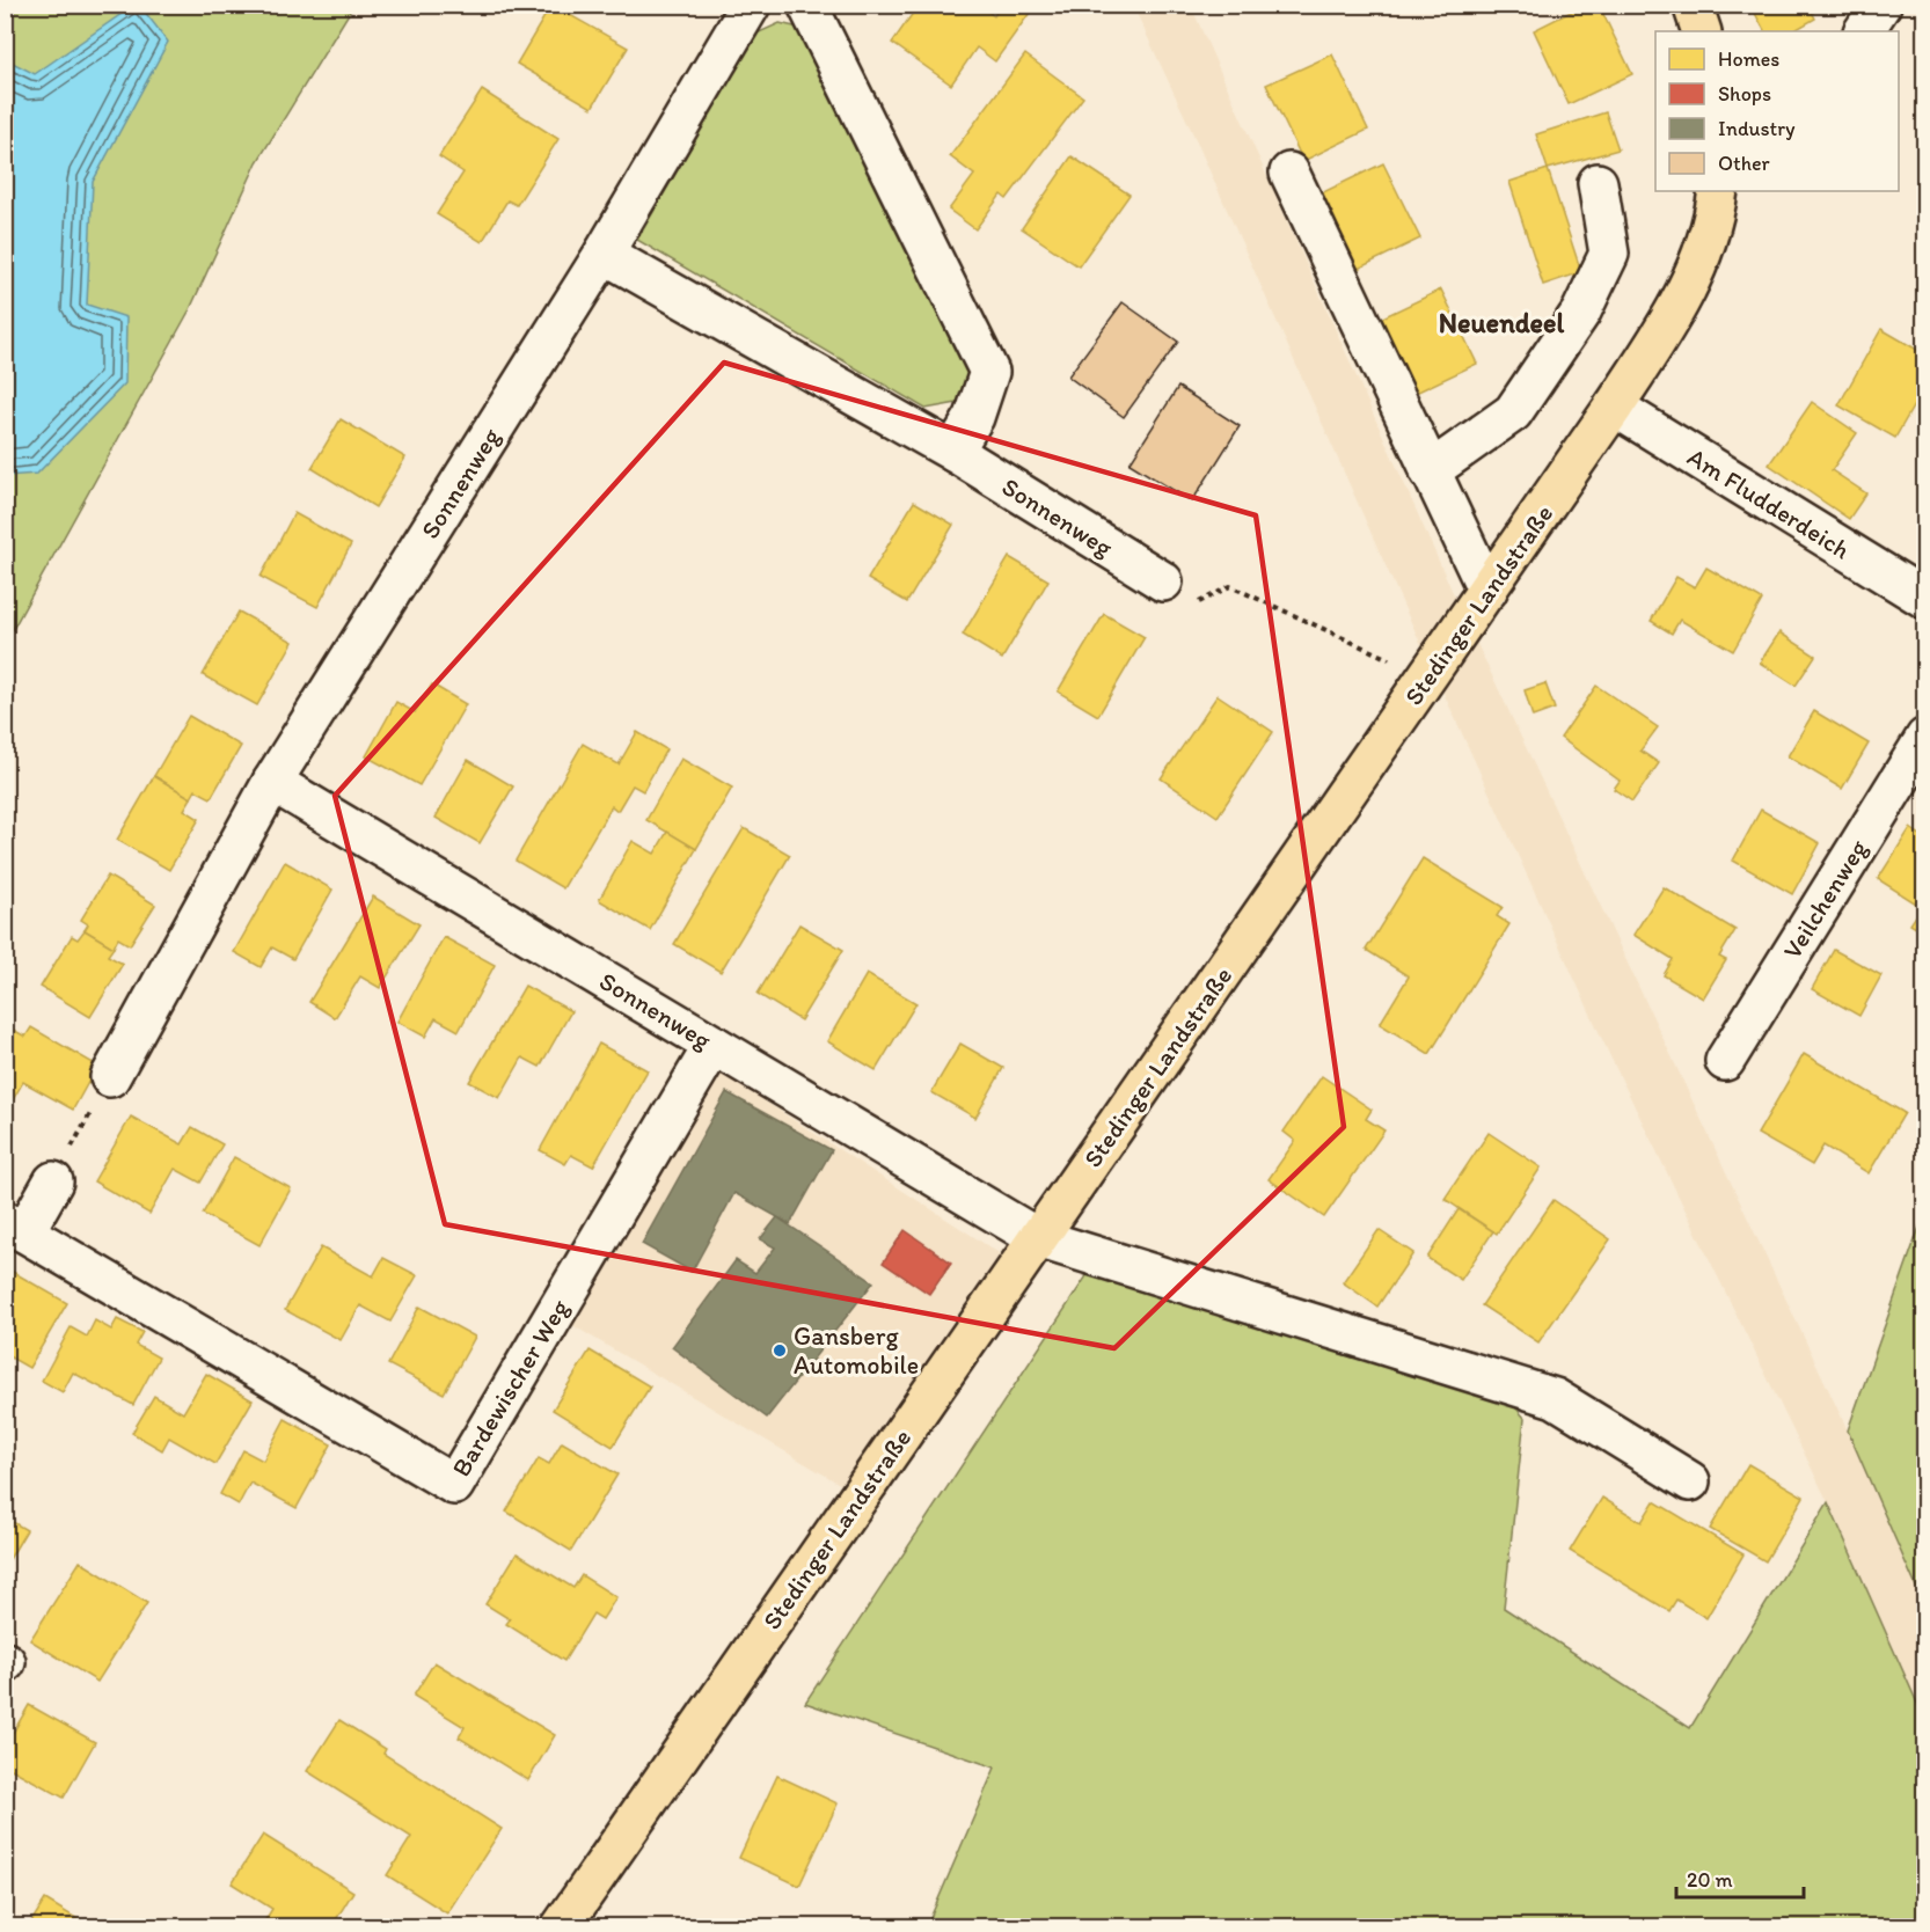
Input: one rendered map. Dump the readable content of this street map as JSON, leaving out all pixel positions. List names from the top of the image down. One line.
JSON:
{"streets":{"main road":["Stedinger Landstraße"],"street":["Sonnenweg","Am Fludderdeich","Veilchenweg","Bardewischer Weg"]},"crossings":[["Sonnenweg","Stedinger Landstraße"],["Sonnenweg","Bardewischer Weg"],["Am Fludderdeich","Stedinger Landstraße"]],"districts":["Neuendeel"],"places":["Gansberg Automobile"],"legend":["Homes","Shops","Industry","Other"],"scale_bar":"20 m"}
